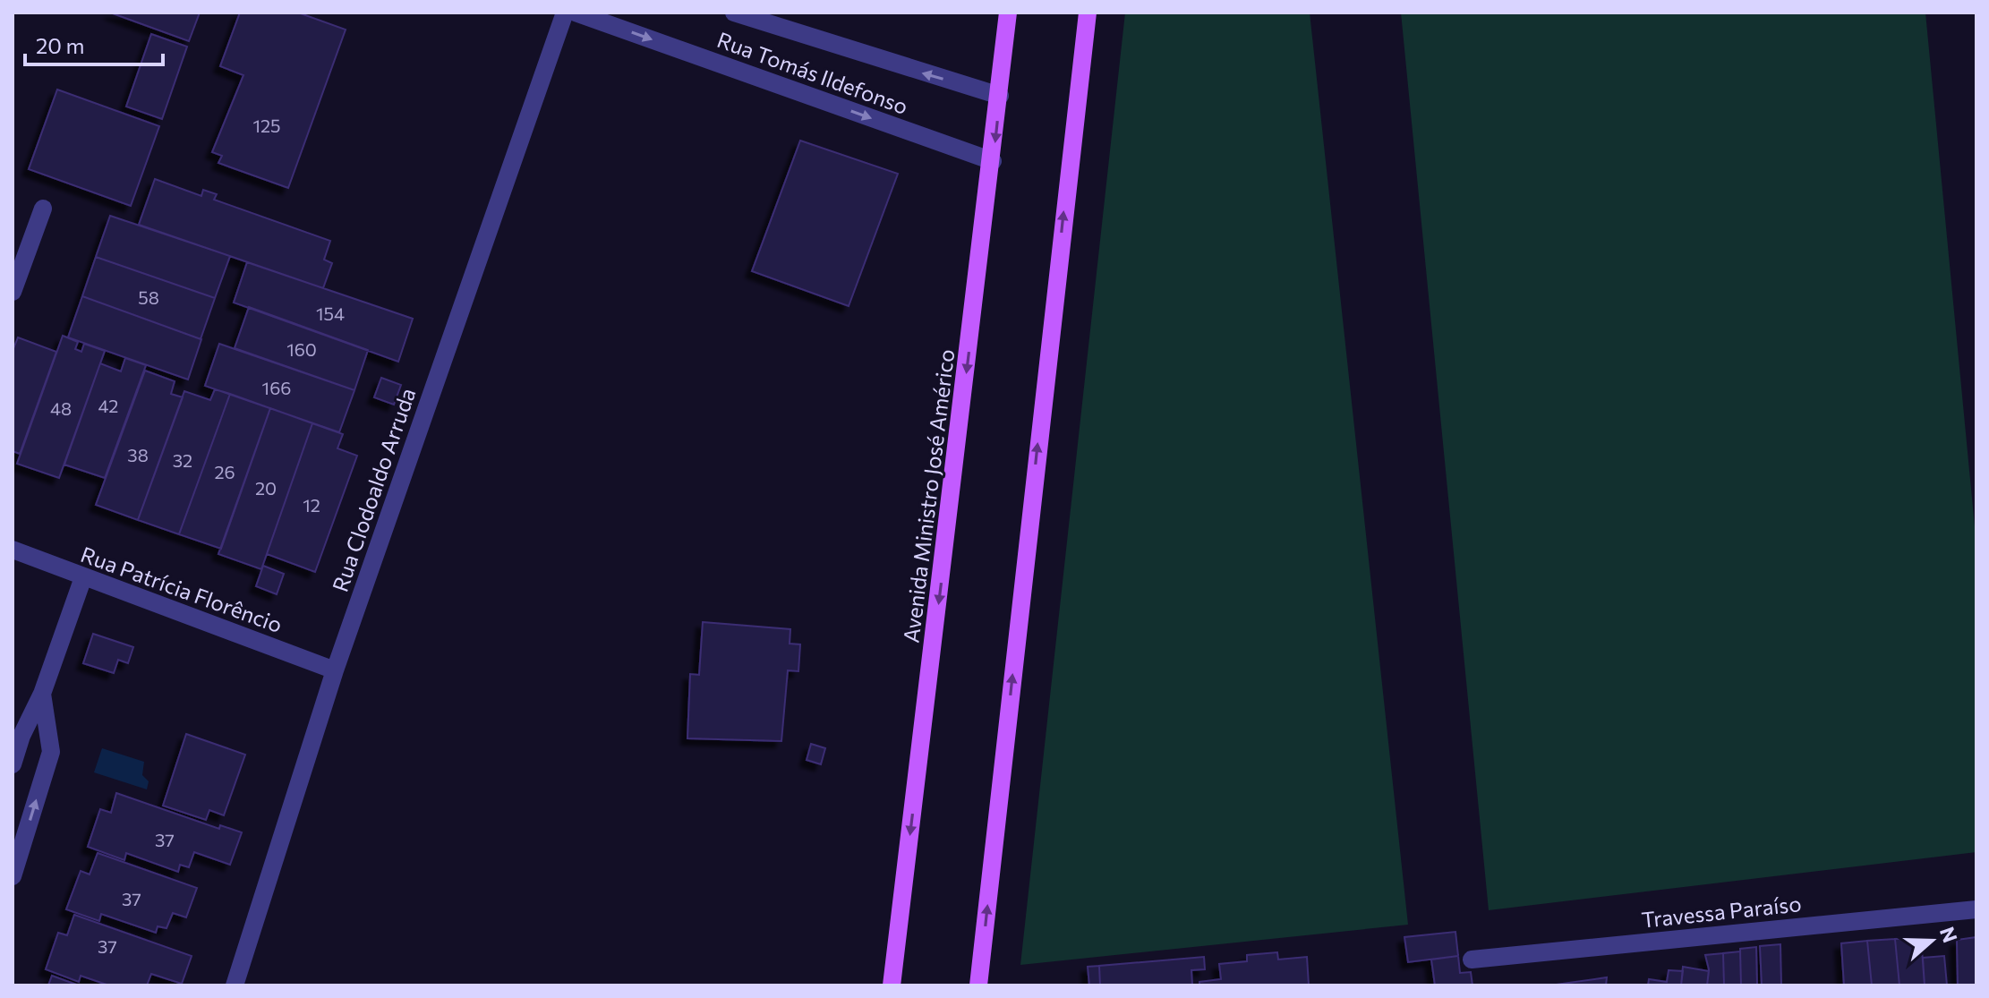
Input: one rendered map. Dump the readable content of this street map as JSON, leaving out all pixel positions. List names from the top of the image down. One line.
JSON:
{"streets":{"main road":["Avenida Ministro José Américo"],"street":["Rua Tomás Ildefonso","Rua Clodoaldo Arruda","Rua Patrícia Florêncio","Travessa Paraíso"]},"crossings":[["Rua Tomás Ildefonso","Avenida Ministro José Américo"],["Rua Clodoaldo Arruda","Rua Patrícia Florêncio"]],"house_numbers":["125","58","154","160","166","42","48","38","32","26","20","12","37","37","37"],"scale_bar":"20 m","north":"right"}
